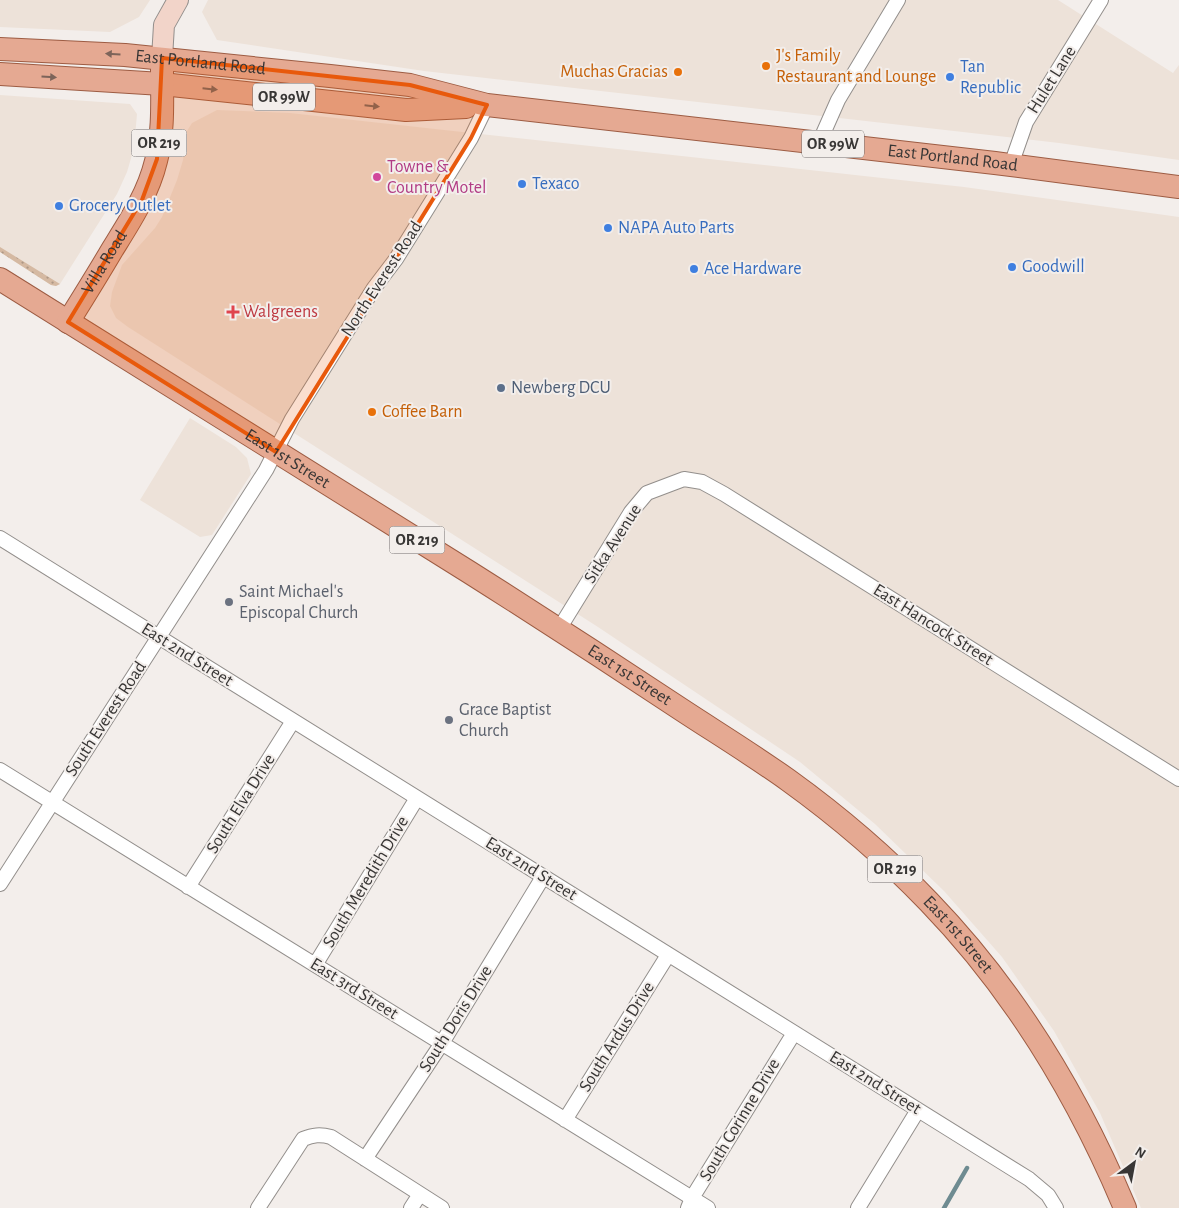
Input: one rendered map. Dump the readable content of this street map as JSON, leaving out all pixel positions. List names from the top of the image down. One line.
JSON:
{"streets":{"main road":["East Portland Road","OR 99W","OR 219","Villa Road","East 1st Street"],"street":["Hulet Lane","North Everest Road","Sitka Avenue","East Hancock Street","East 2nd Street","South Everest Road","South Elva Drive","South Meredith Drive","East 3rd Street","South Doris Drive","South Ardus Drive","South Corinne Drive"]},"crossings":[["East Portland Road","Hulet Lane"],["East Portland Road","Villa Road"],["East Portland Road","North Everest Road"],["Villa Road","East 1st Street"],["North Everest Road","East 1st Street"],["North Everest Road","South Everest Road"],["East 1st Street","Sitka Avenue"],["East 1st Street","South Everest Road"],["Sitka Avenue","East Hancock Street"],["East 2nd Street","South Everest Road"],["East 2nd Street","South Elva Drive"],["East 2nd Street","South Meredith Drive"],["East 2nd Street","South Doris Drive"],["East 2nd Street","South Ardus Drive"],["East 2nd Street","South Corinne Drive"],["South Everest Road","East 3rd Street"],["South Elva Drive","East 3rd Street"],["South Meredith Drive","East 3rd Street"],["East 3rd Street","South Doris Drive"],["East 3rd Street","South Ardus Drive"],["East 3rd Street","South Corinne Drive"]],"places":{"other":["J's Family Restaurant and Lounge","Muchas Gracias","Tan Republic","Towne & Country Motel","Texaco","Grocery Outlet","NAPA Auto Parts","Goodwill","Ace Hardware","Newberg DCU","Coffee Barn","Saint Michael's Episcopal Church","Grace Baptist Church"],"health":["Walgreens"]},"north":"top right"}
